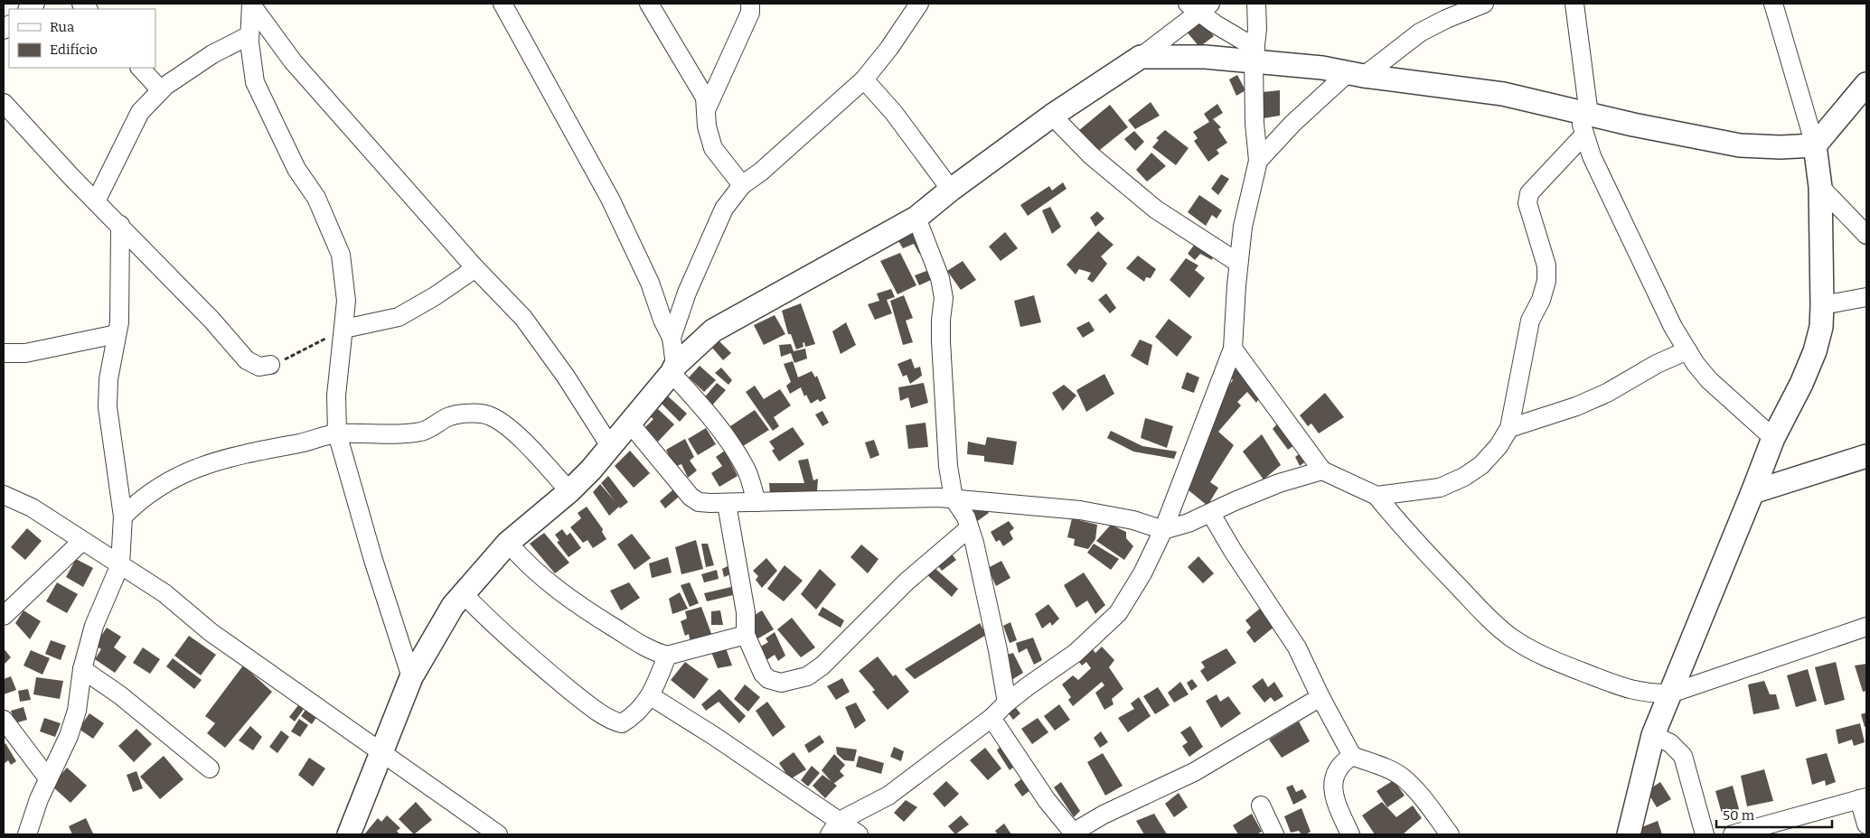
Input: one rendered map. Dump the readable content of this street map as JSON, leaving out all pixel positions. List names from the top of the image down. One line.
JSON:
{"legend":["Rua","Edifício"],"scale_bar":"50 m"}
